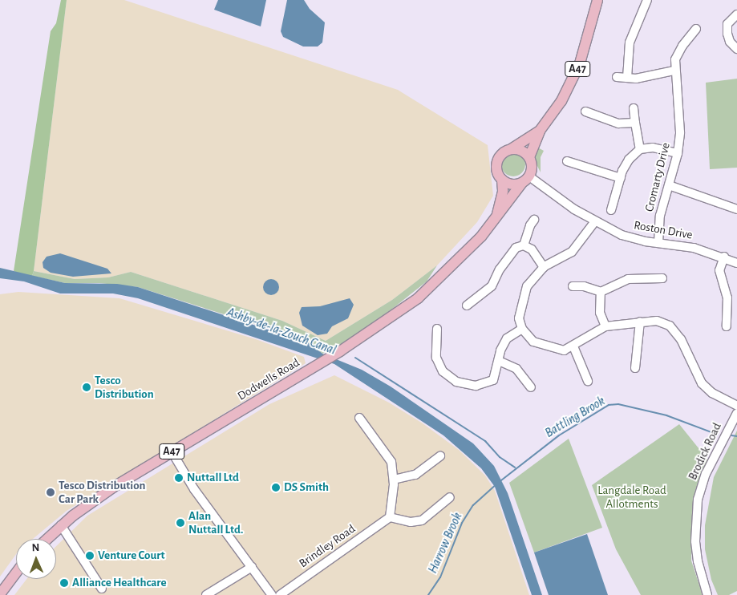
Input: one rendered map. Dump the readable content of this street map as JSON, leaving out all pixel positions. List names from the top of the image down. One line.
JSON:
{"streets":{"main road":["A47","Dodwells Road"],"street":["Cromarty Drive","Roston Drive","Brodick Road","Brindley Road"]},"crossings":[["A47","Roston Drive"],["A47","Dodwells Road"],["Cromarty Drive","Roston Drive"],["Roston Drive","Dodwells Road"]],"water":["Ashby-de-la-Zouch Canal","Battling Brook","Harrow Brook"],"parks":["Langdale Road Allotments"],"places":["Tesco Distribution","Nuttall Ltd","DS Smith","Tesco Distribution Car Park","Alan Nuttall Ltd.","Venture Court","Alliance Healthcare"],"north":"top"}
